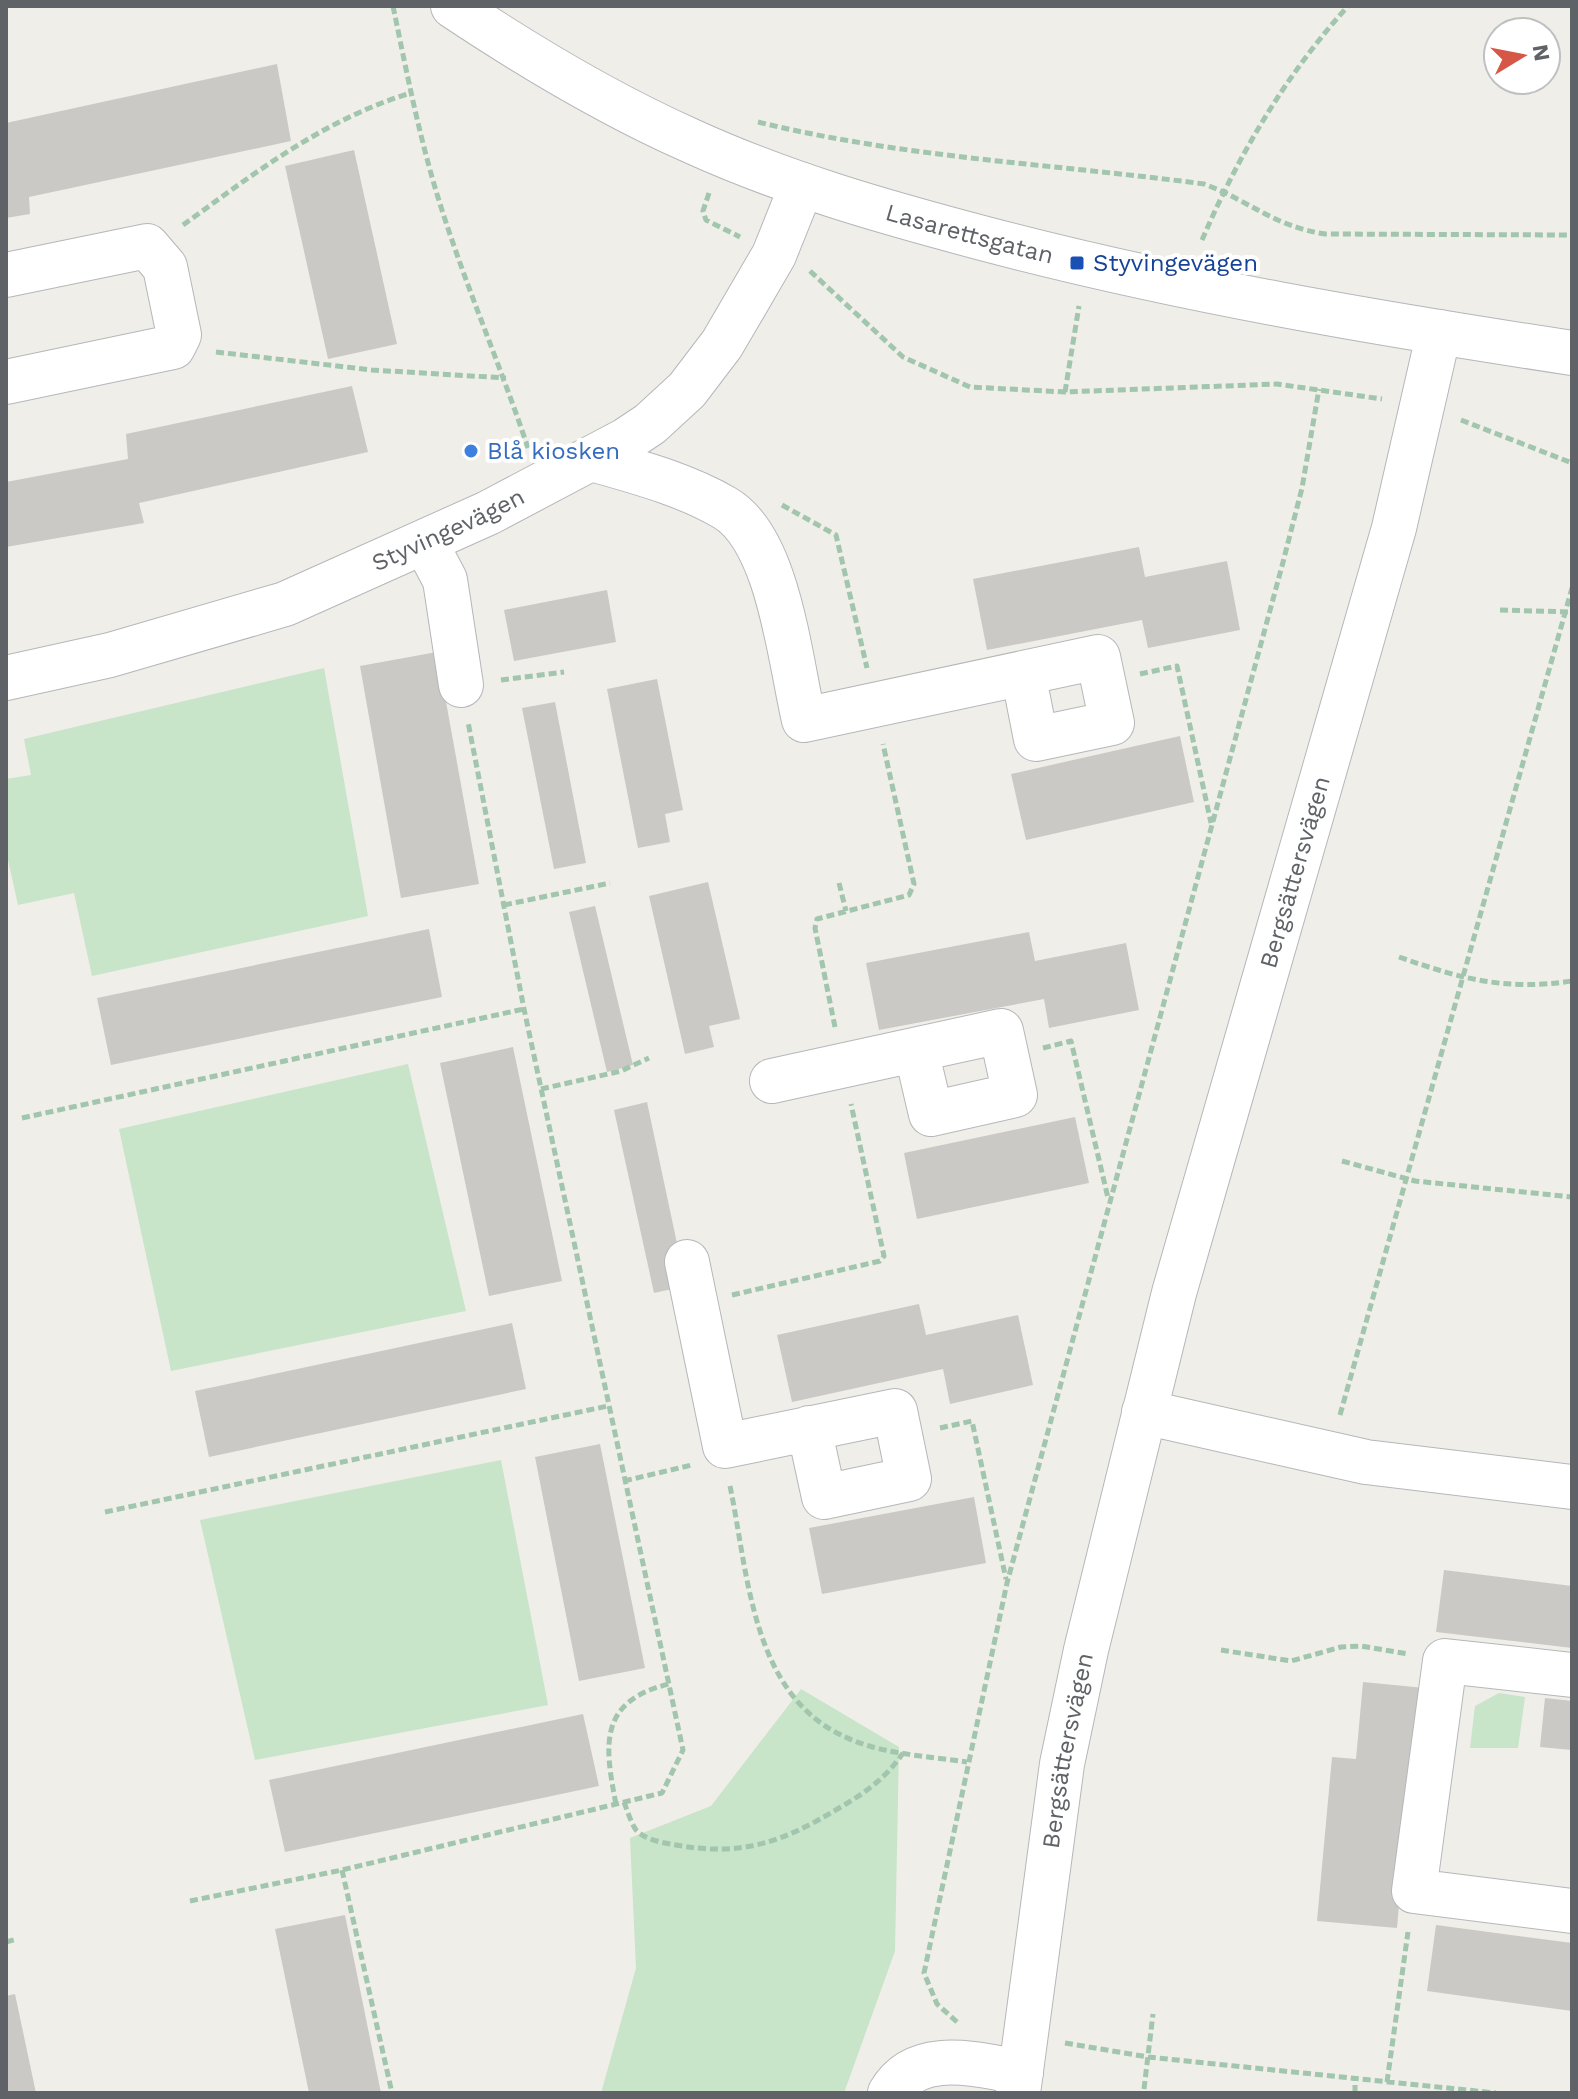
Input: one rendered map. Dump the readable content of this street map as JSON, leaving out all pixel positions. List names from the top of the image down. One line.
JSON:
{"streets":{"street":["Lasarettsgatan","Styvingevägen","Bergsättersvägen"]},"crossings":[["Lasarettsgatan","Styvingevägen"],["Lasarettsgatan","Bergsättersvägen"]],"places":{"transit":["Styvingevägen"],"other":["Blå kiosken"]},"north":"right"}
